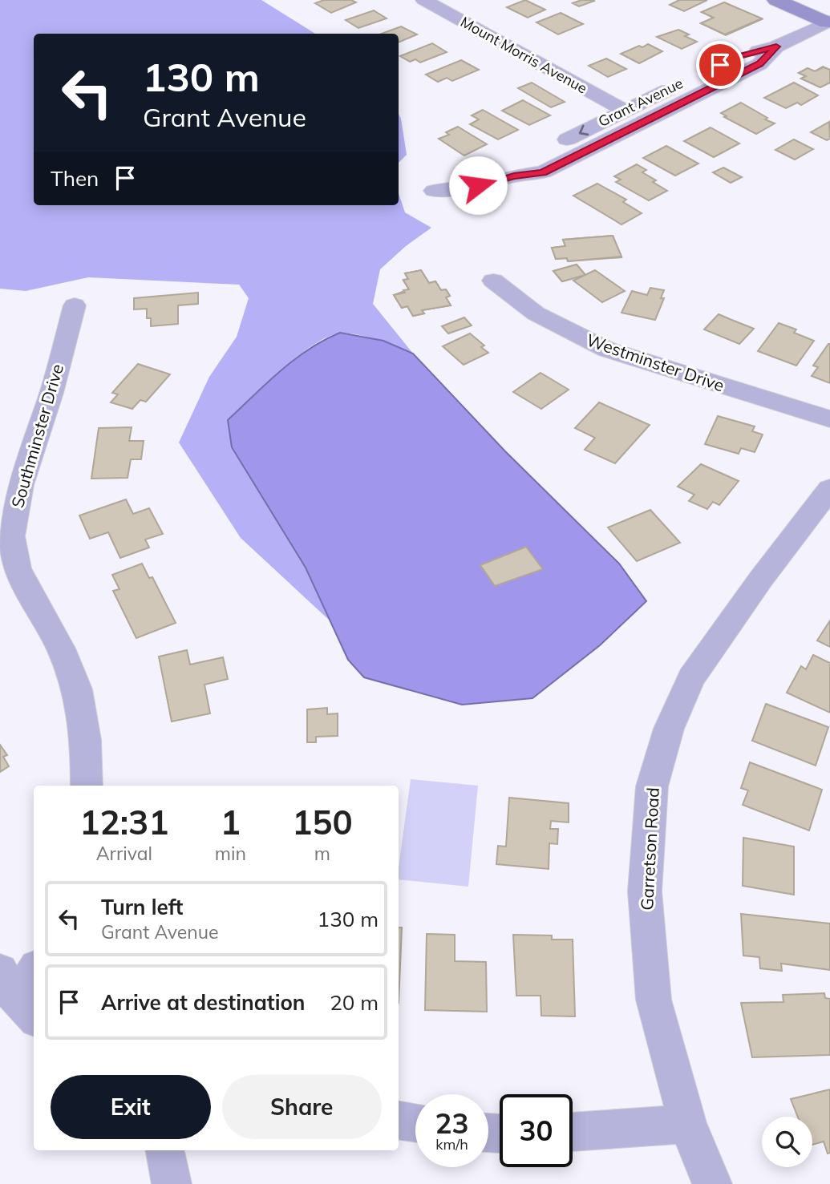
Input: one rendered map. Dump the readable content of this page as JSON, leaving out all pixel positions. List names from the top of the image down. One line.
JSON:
{"streets":{"street":["Mount Morris Avenue","Grant Avenue","Westminster Drive","Southminster Drive","Garretson Road"]},"crossings":[["Mount Morris Avenue","Grant Avenue"]],"page":{"turn":["130 m","Grant Avenue"],"then":"Then","eta":["12:31","Arrival","1","min","150","m"],"list":[{"name":"Turn left","note":"Grant Avenue","value":"130 m"},{"name":"Arrive at destination","value":"20 m"}],"buttons":["Exit","Share"],"speed":"23 km/h","limit":"30"}}
